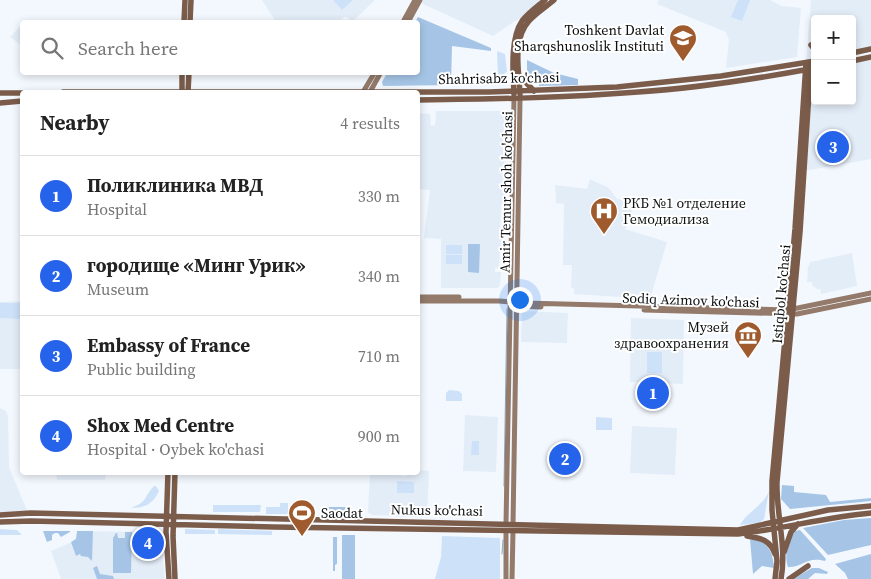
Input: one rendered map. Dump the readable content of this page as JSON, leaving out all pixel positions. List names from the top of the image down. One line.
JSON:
{"streets":{"main road":["Shahrisabz ko'chasi","Amir Temur shoh ko'chasi","Istiqbol ko'chasi","Sodiq Azimov ko'chasi","Nukus ko'chasi"]},"crossings":[["Shahrisabz ko'chasi","Amir Temur shoh ko'chasi"],["Shahrisabz ko'chasi","Istiqbol ko'chasi"],["Amir Temur shoh ko'chasi","Sodiq Azimov ko'chasi"],["Amir Temur shoh ko'chasi","Nukus ko'chasi"],["Istiqbol ko'chasi","Sodiq Azimov ko'chasi"],["Istiqbol ko'chasi","Nukus ko'chasi"]],"places":{"school or university":["Toshkent Davlat Sharqshunoslik Instituti"],"hospital":["РКБ №1 отделение Гемодиализа"],"museum":["Музей здравоохранения"],"sports":["Saodat"]},"page":{"map_buttons":["+","−"],"search":"Search here","heading":["Nearby","4 results"],"pins":["3","1","2","4"],"list":[{"mark":"1","name":"Поликлиника МВД","note":"Hospital","value":"330 m"},{"mark":"2","name":"городище «Минг Урик»","note":"Museum","value":"340 m"},{"mark":"3","name":"Embassy of France","note":"Public building","value":"710 m"},{"mark":"4","name":"Shox Med Centre","note":"Hospital · Oybek ko'chasi","value":"900 m"}]}}
